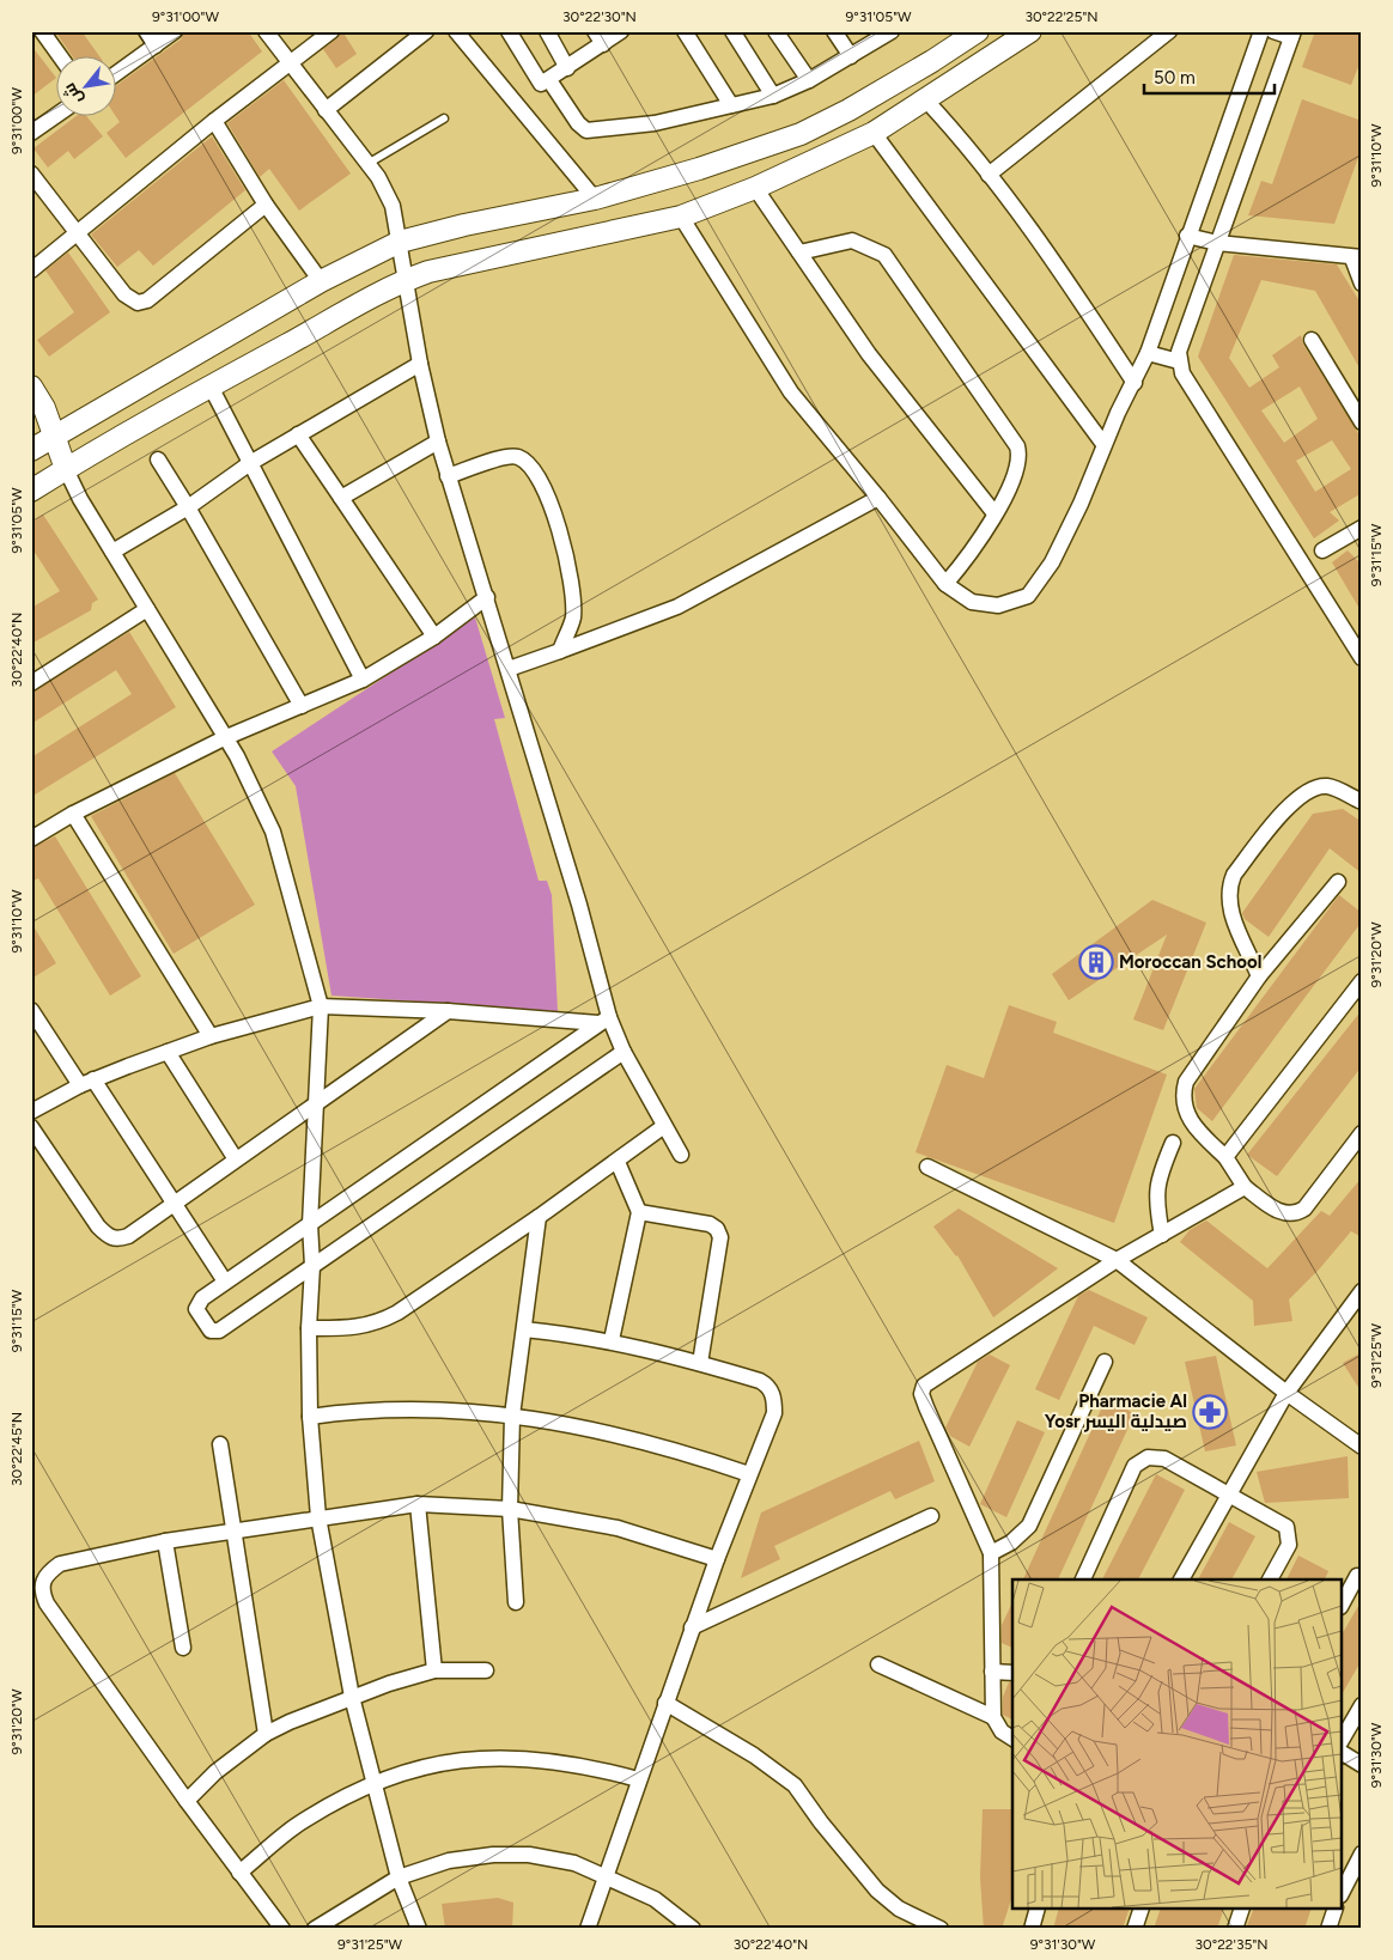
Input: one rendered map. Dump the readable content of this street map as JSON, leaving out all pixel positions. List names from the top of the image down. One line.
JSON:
{"places":{"building":["Moroccan School"],"pharmacy":["Pharmacie Al Yosr صيدلية اليسر"]},"scale_bar":"50 m","north":"bottom left","coordinates":["9°31'00\"W","30°22'30\"N","9°31'05\"W","30°22'25\"N","9°31'10\"W","9°31'15\"W","30°22'40\"N","9°31'20\"W","9°31'25\"W","30°22'45\"N","9°31'30\"W","30°22'35\"N"]}
